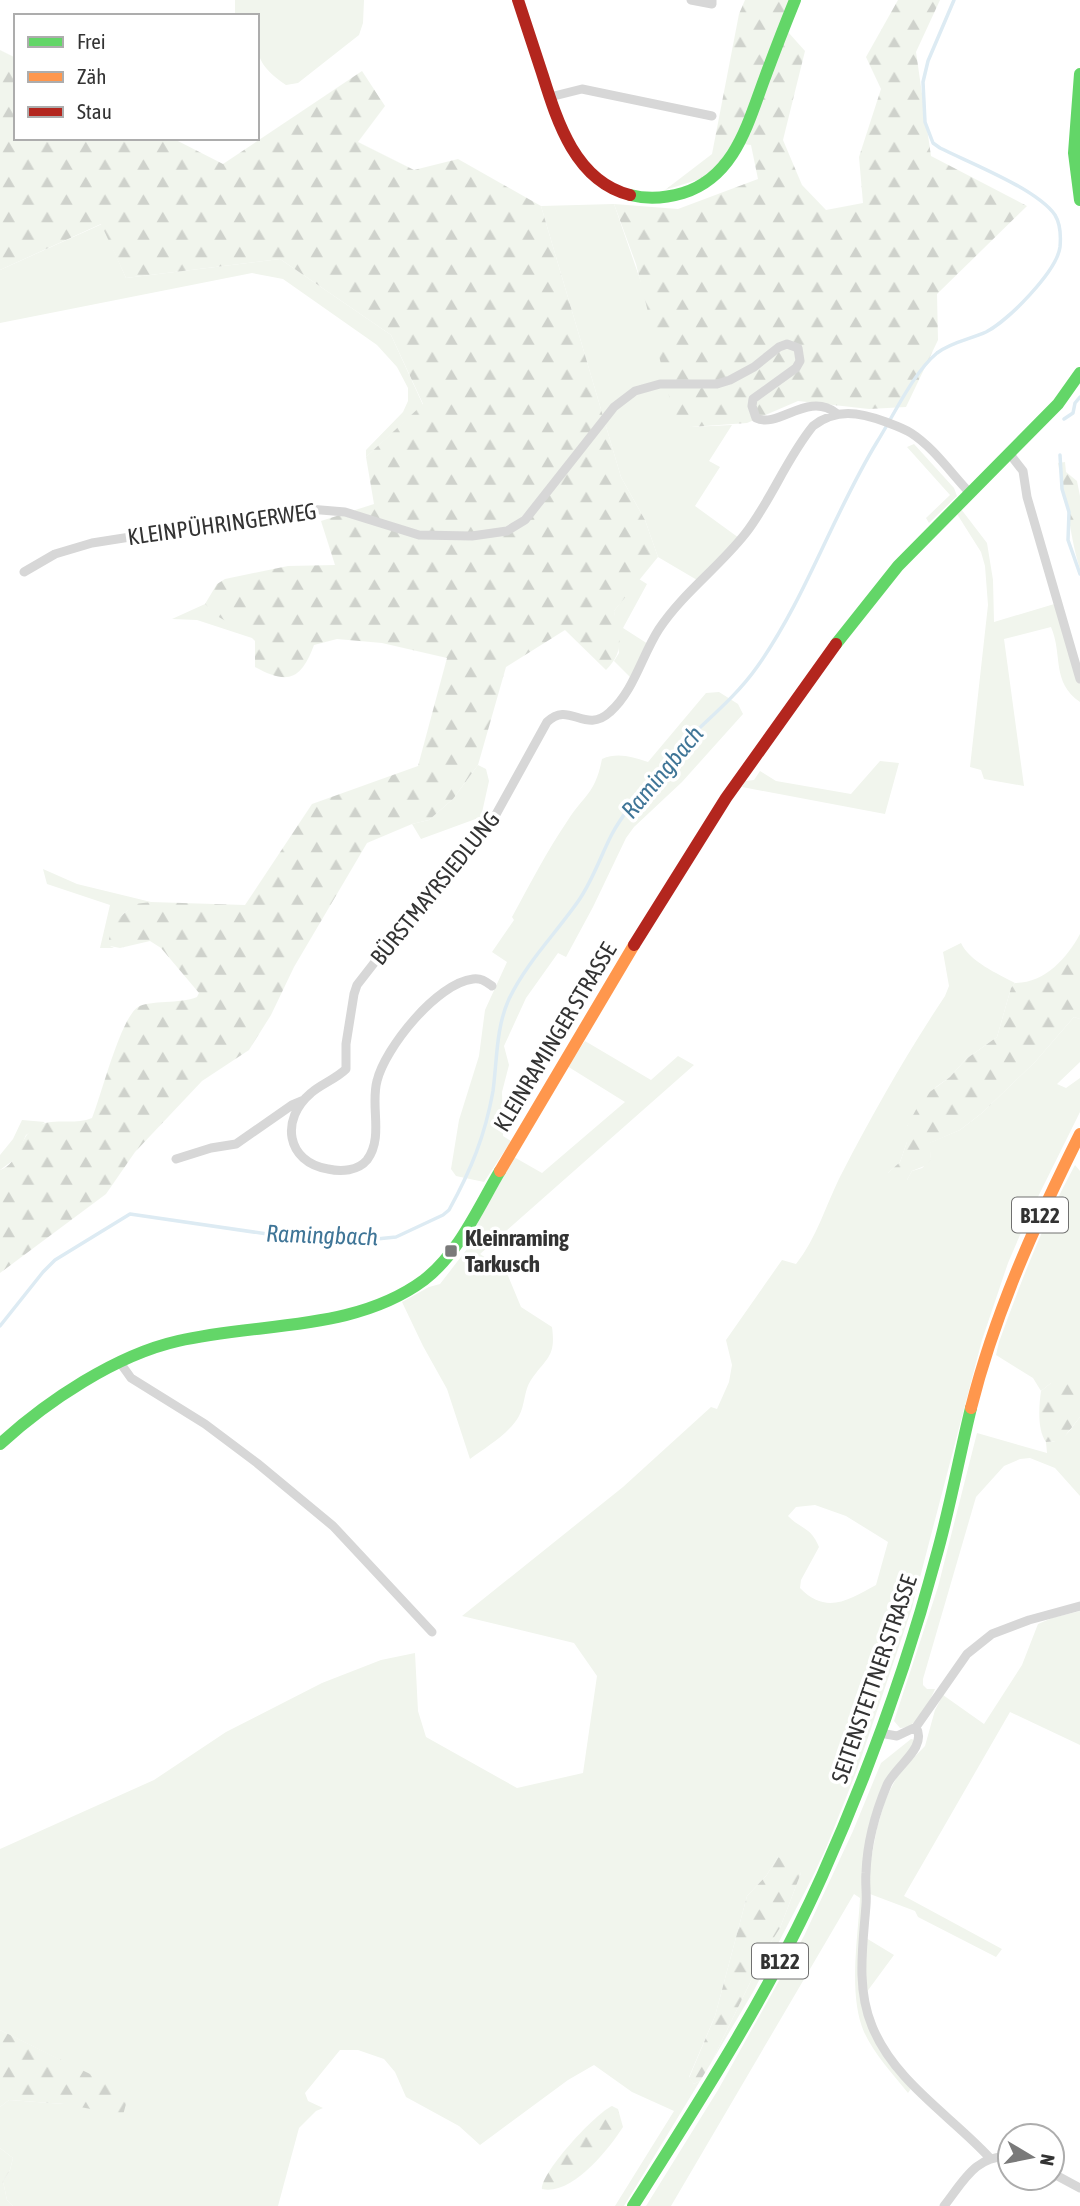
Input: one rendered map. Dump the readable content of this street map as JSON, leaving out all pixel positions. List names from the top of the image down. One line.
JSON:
{"streets":{"main road":["KLEINRAMINGER STRASSE","B122","SEITENSTETTNER STRASSE"],"street":["KLEINPÜHRINGERWEG","BÜRSTMAYRSIEDLUNG"]},"crossings":[["KLEINPÜHRINGERWEG","BÜRSTMAYRSIEDLUNG"]],"water":["Ramingbach"],"places":{"transit":["Kleinraming Tarkusch"]},"legend":["Frei","Zäh","Stau"],"north":"right"}
